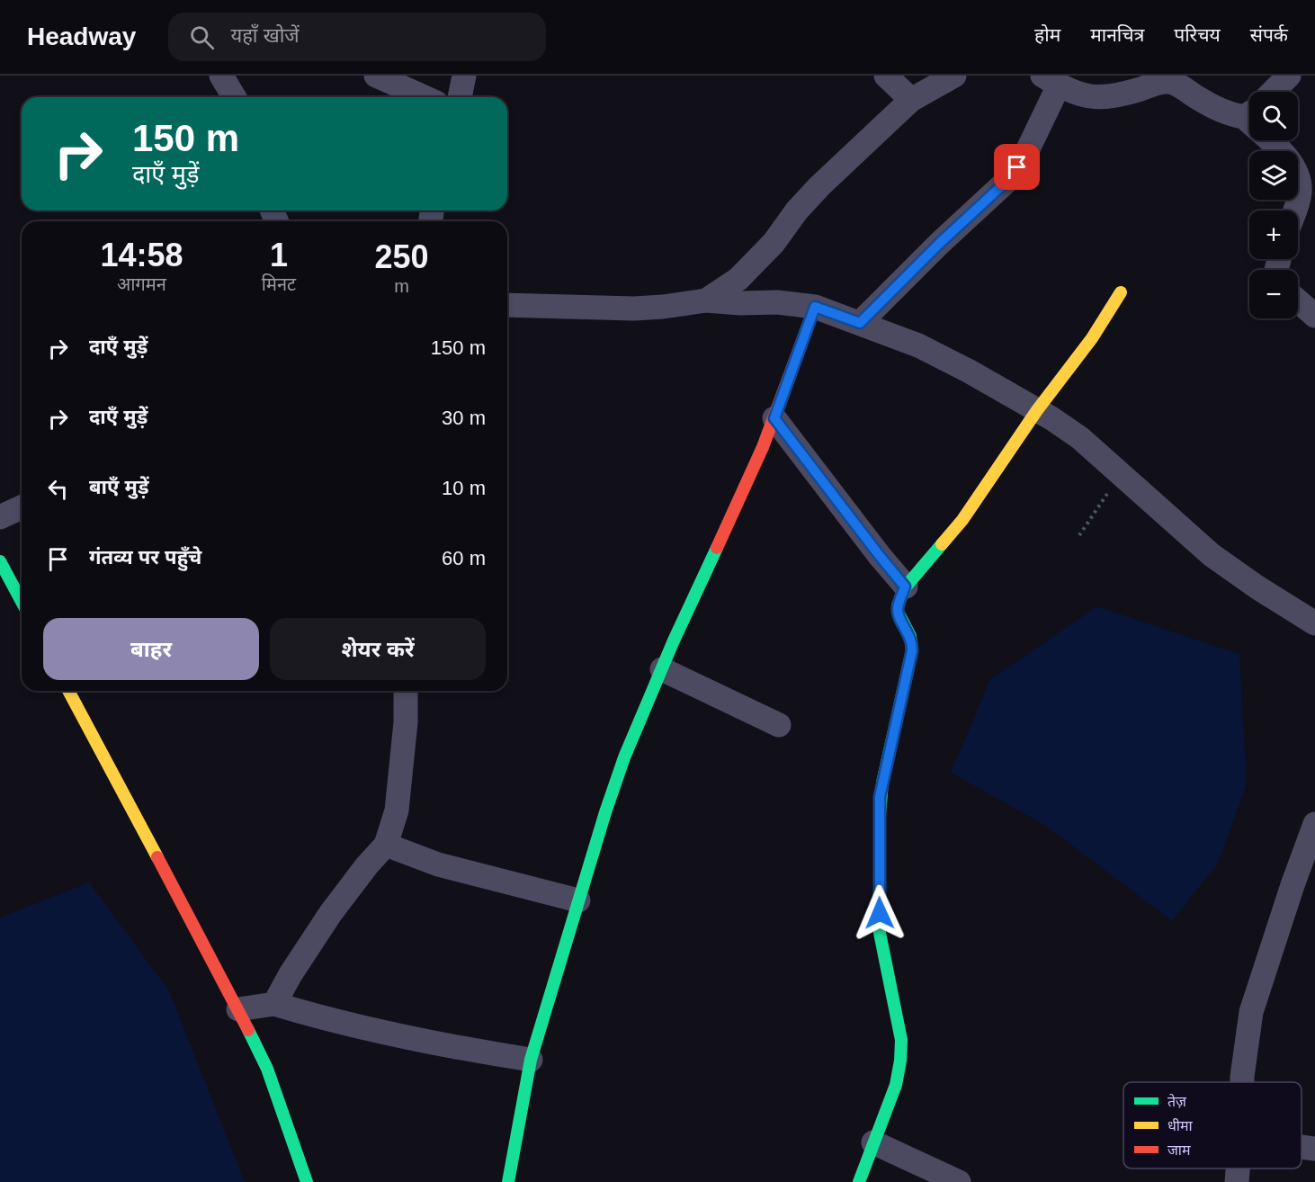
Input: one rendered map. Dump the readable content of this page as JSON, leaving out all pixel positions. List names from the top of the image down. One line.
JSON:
{"legend":["तेज़","धीमा","जाम"],"page":{"header":"Headway","search":"यहाँ खोजें","nav":["होम","मानचित्र","परिचय","संपर्क"],"map_buttons":["+","−"],"turn":["150 m","दाएँ मुड़ें"],"eta":["14:58","आगमन","1","मिनट","250","m"],"list":[{"name":"दाएँ मुड़ें","value":"150 m"},{"name":"दाएँ मुड़ें","value":"30 m"},{"name":"बाएँ मुड़ें","value":"10 m"},{"name":"गंतव्य पर पहुँचे","value":"60 m"}],"buttons":["बाहर","शेयर करें"]}}
